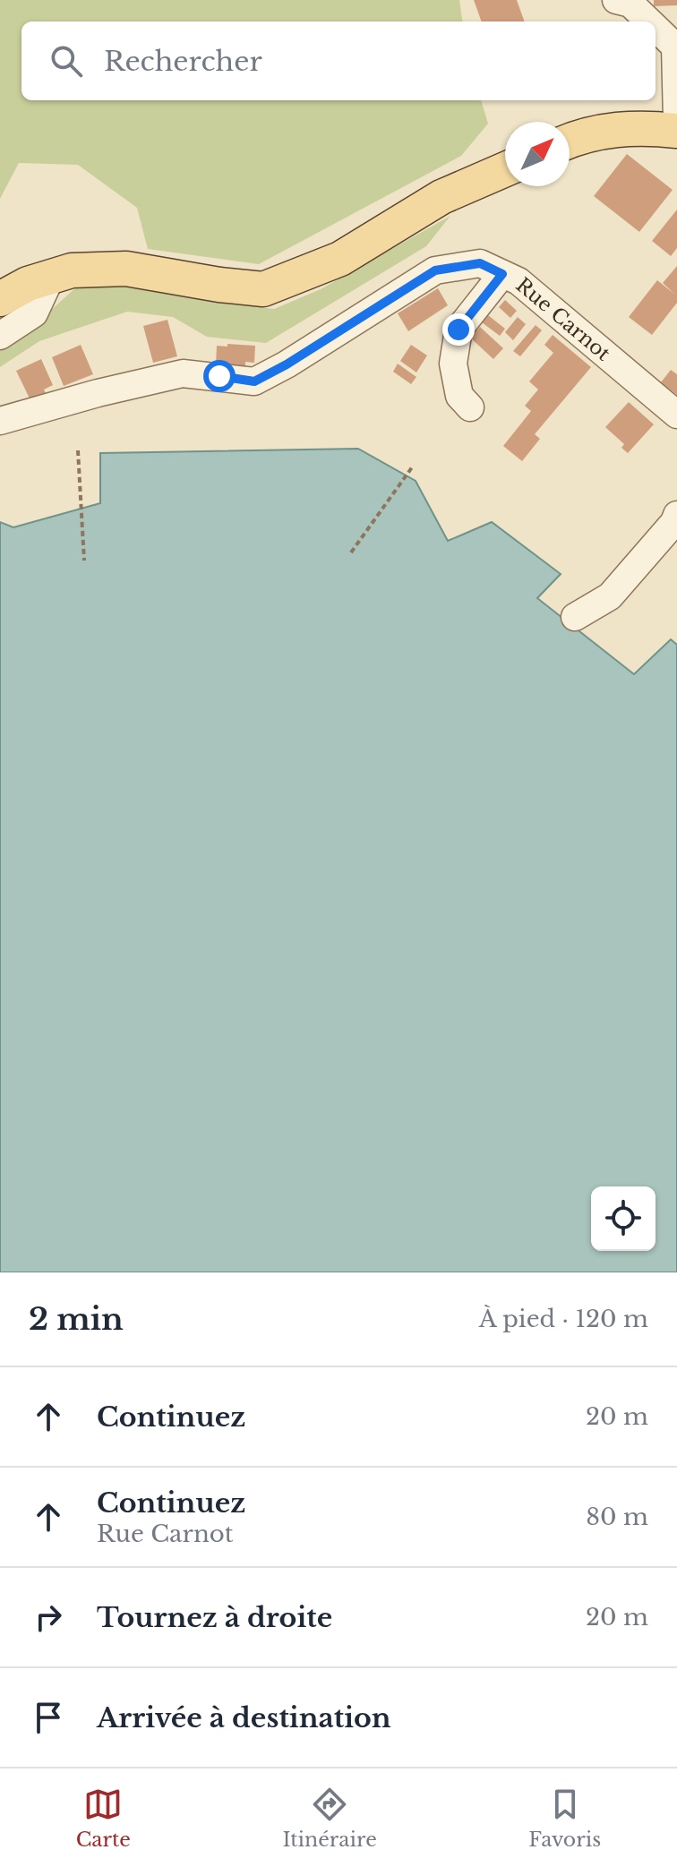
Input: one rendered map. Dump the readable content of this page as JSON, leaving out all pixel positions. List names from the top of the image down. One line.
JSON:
{"streets":{"street":["Rue Carnot"]},"north":"top right","page":{"search":"Rechercher","heading":["2 min","À pied · 120 m"],"list":[["Continuez","20 m"],["Continuez","Rue Carnot","80 m"],["Tournez à droite","20 m"],"Arrivée à destination"],"nav":["Carte","Itinéraire","Favoris"]}}
